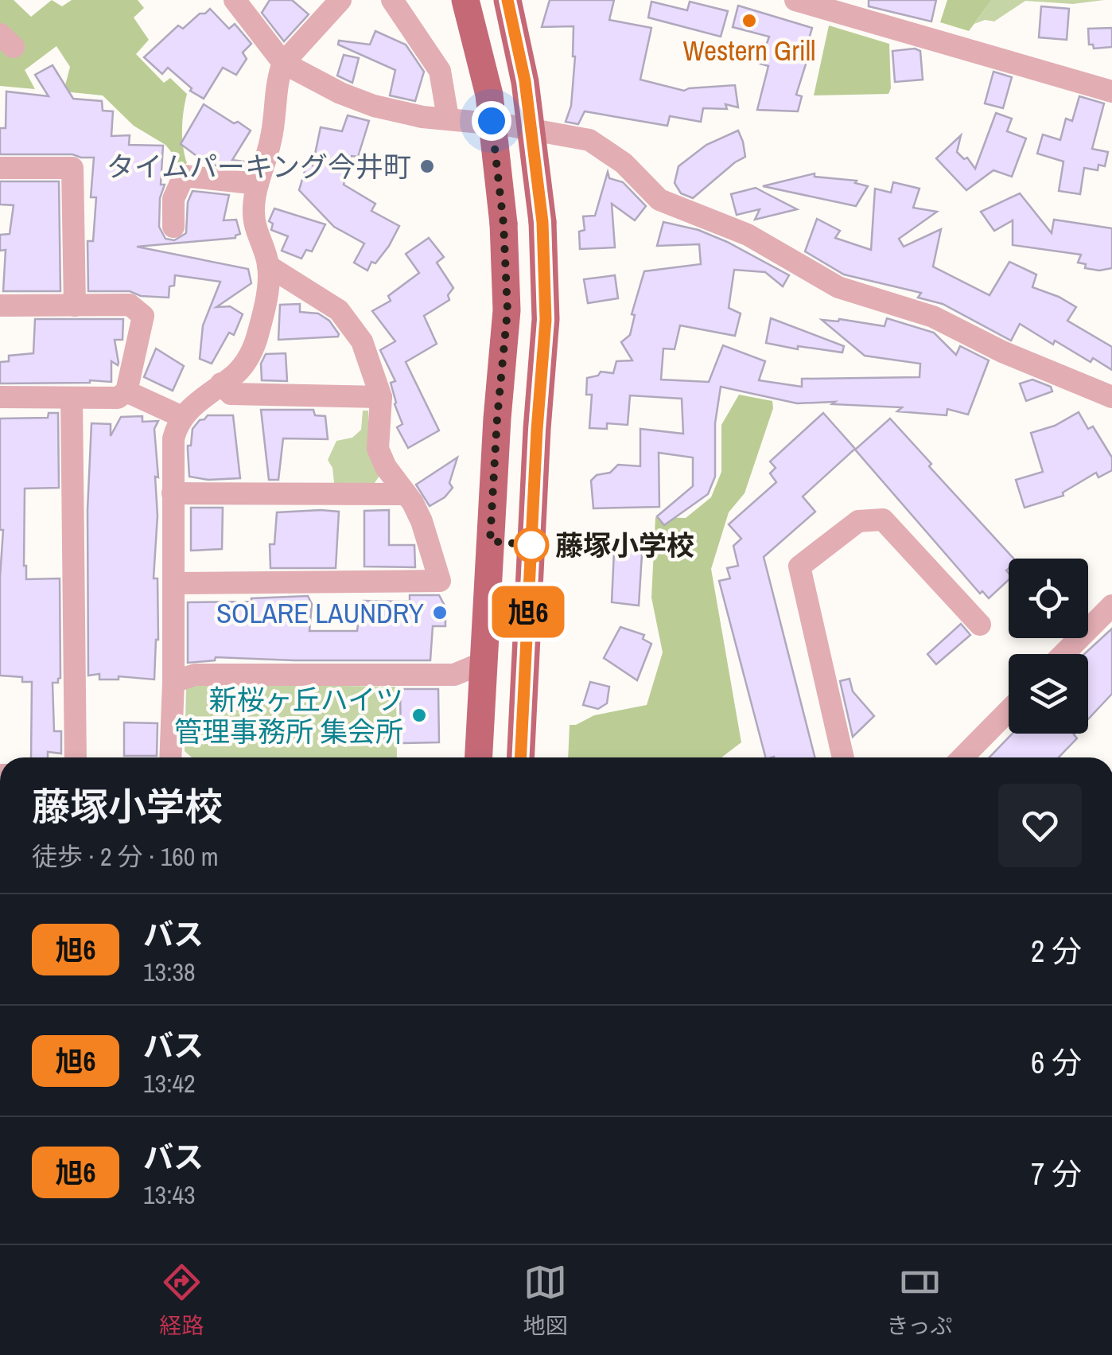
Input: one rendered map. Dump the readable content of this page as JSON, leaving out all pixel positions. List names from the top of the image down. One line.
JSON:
{"places":["Western Grill","タイムパーキング今井町","藤塚小学校","SOLARE LAUNDRY","新桜ヶ丘ハイツ 管理事務所 集会所"],"lines":["bus line 旭6"],"page":{"on_map":"旭6","heading":["藤塚小学校","徒歩 · 2 分 · 160 m"],"list":[{"mark":"旭6","name":"バス","note":"13:38","value":"2 分"},{"mark":"旭6","name":"バス","note":"13:42","value":"6 分"},{"mark":"旭6","name":"バス","note":"13:43","value":"7 分"}],"tabs":["経路","地図","きっぷ"]}}
